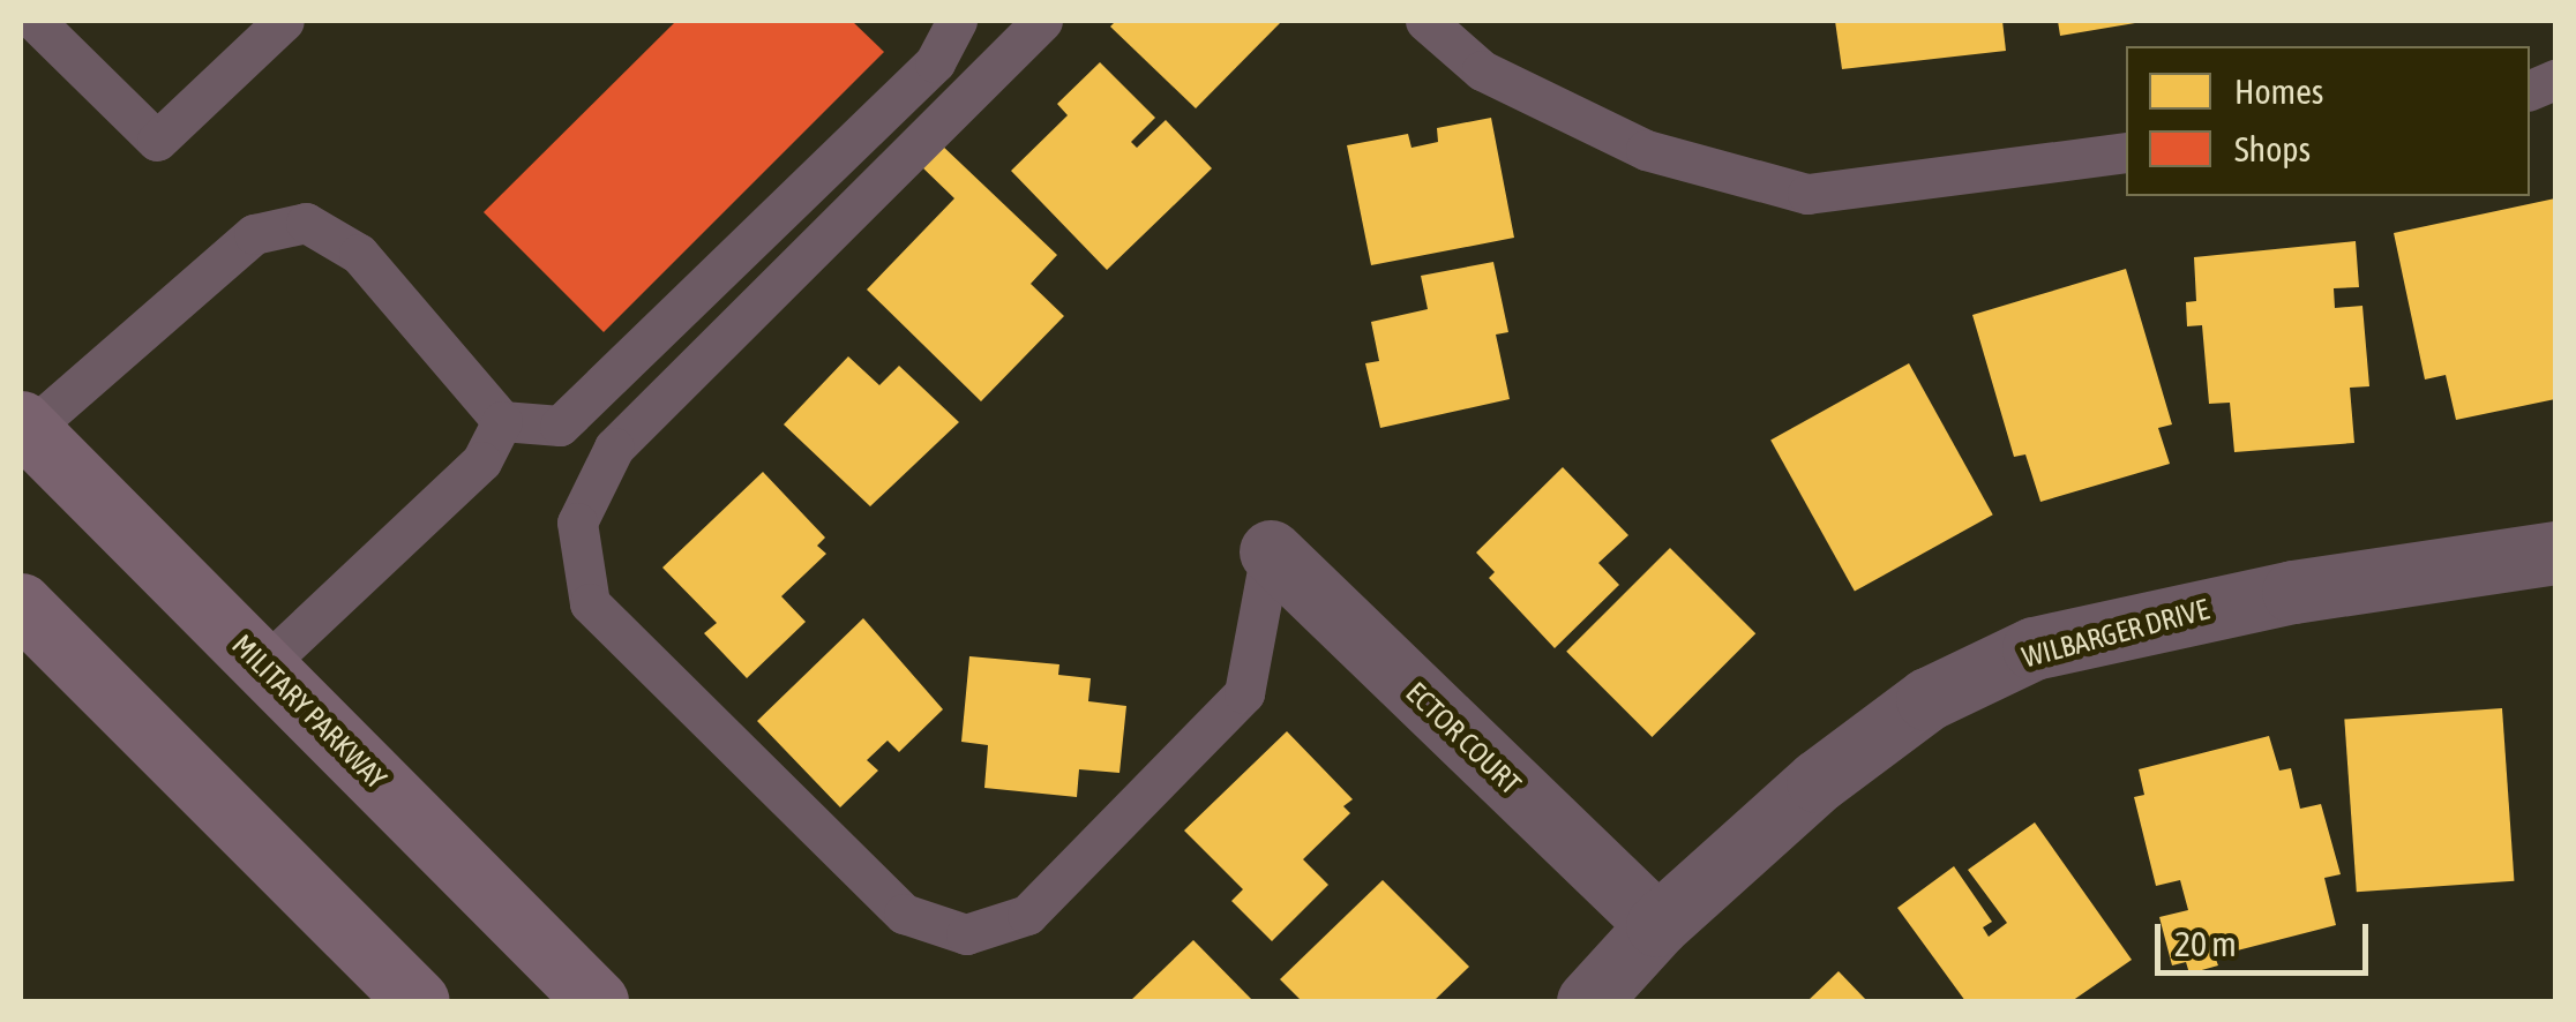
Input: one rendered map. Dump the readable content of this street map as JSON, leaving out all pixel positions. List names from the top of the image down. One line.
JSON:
{"streets":{"main road":["MILITARY PARKWAY"],"street":["WILBARGER DRIVE","ECTOR COURT"]},"crossings":[["WILBARGER DRIVE","ECTOR COURT"]],"legend":["Homes","Shops"],"scale_bar":"20 m"}
